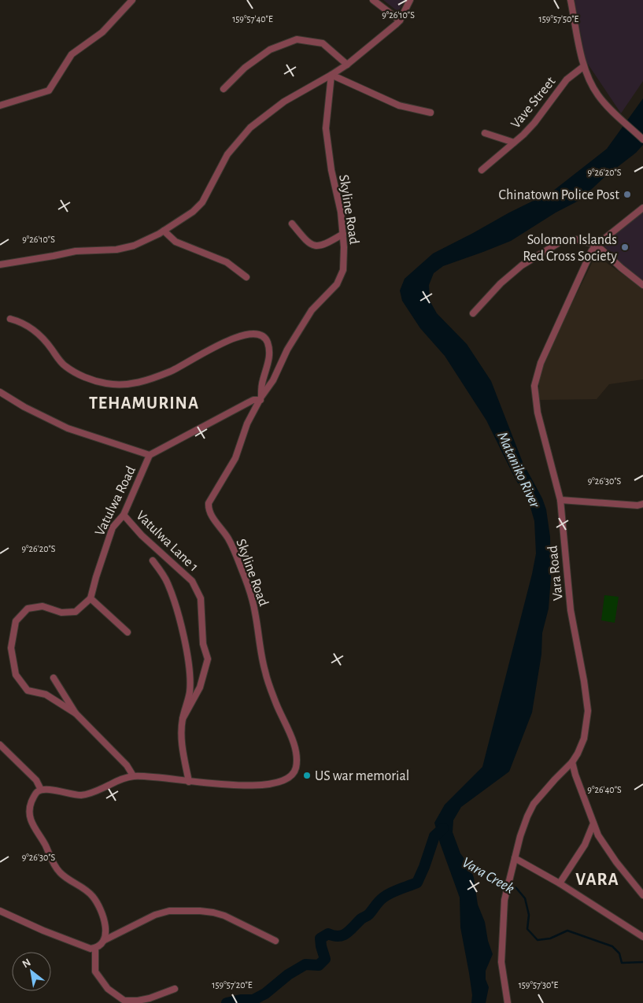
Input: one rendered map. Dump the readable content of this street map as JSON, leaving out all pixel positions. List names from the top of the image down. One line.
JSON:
{"streets":{"street":["Vave Street","Skyline Road","Vatulwa Road","Vatulwa Lane 1","Vara Road"]},"crossings":[["Vatulwa Road","Vatulwa Lane 1"]],"districts":["TEHAMURINA","VARA"],"water":["Mataniko River","Vara Creek"],"places":["Chinatown Police Post","Solomon Islands Red Cross Society","US war memorial"],"north":"top left","coordinates":["9°26'10\"S","159°57'40\"E","159°57'50\"E","9°26'20\"S","9°26'30\"S","9°26'40\"S","159°57'20\"E","159°57'30\"E"]}
